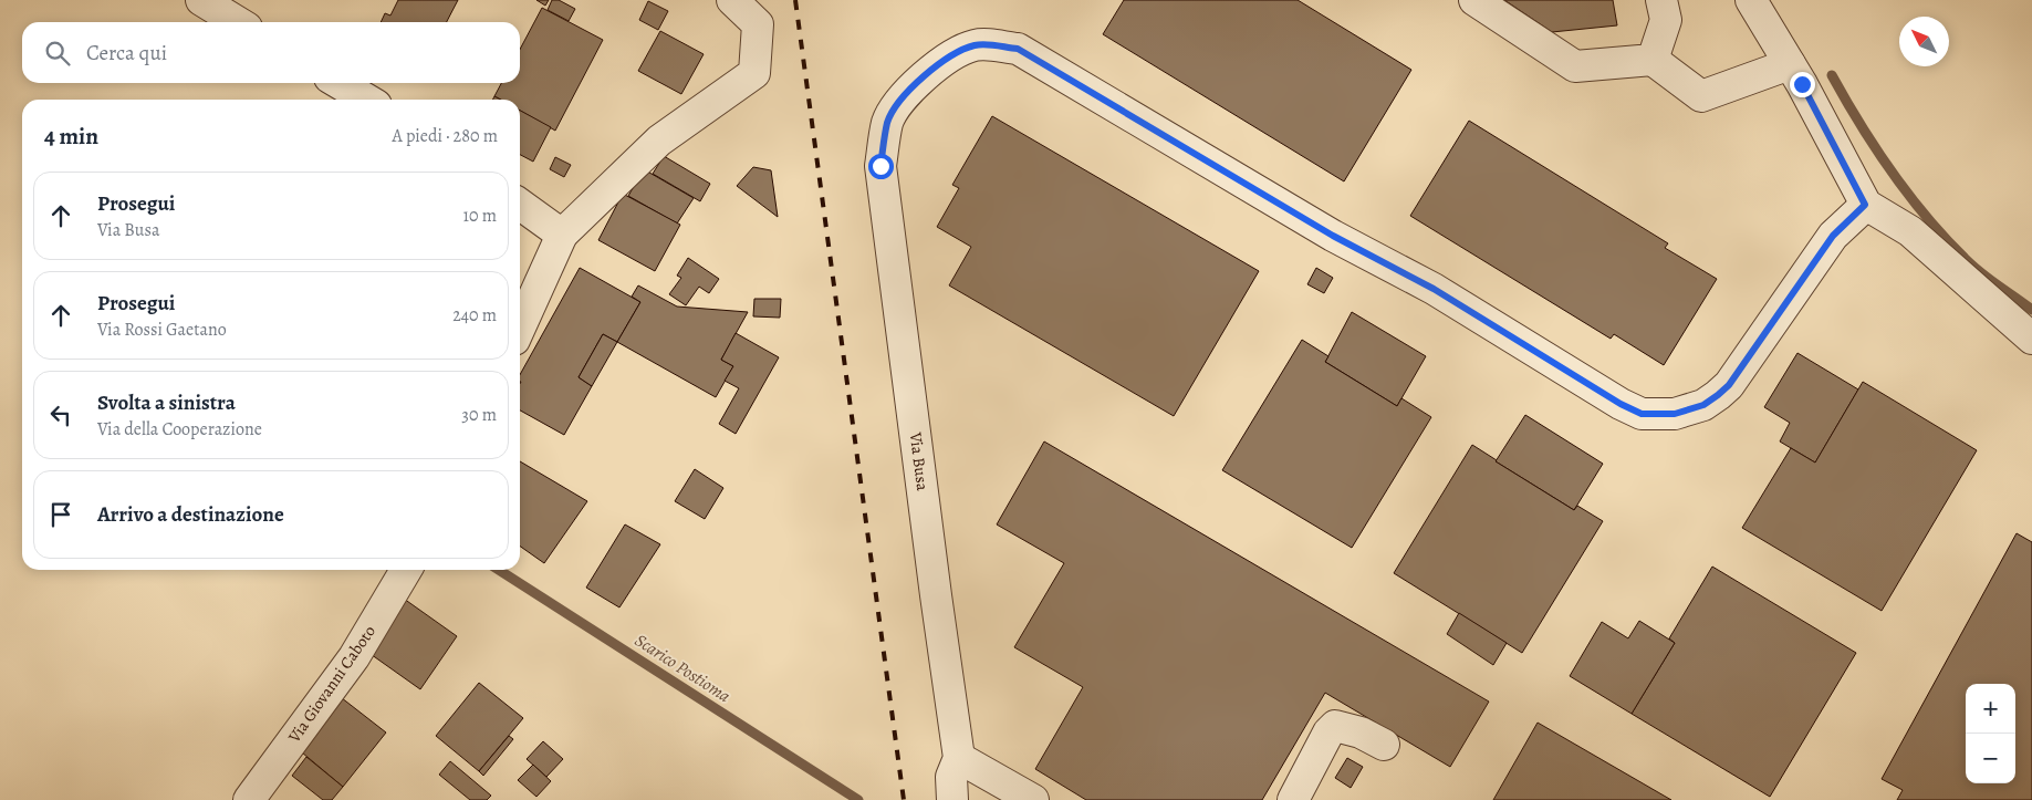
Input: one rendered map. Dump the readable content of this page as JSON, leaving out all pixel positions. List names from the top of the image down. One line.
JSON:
{"streets":{"street":["Via Busa","Via Giovanni Caboto"]},"water":["Scarico Postioma"],"north":"top left","page":{"search":"Cerca qui","heading":["4 min","A piedi · 280 m"],"list":[["Prosegui","Via Busa","10 m"],["Prosegui","Via Rossi Gaetano","240 m"],["Svolta a sinistra","Via della Cooperazione","30 m"],"Arrivo a destinazione"],"map_buttons":["+","−"]}}
